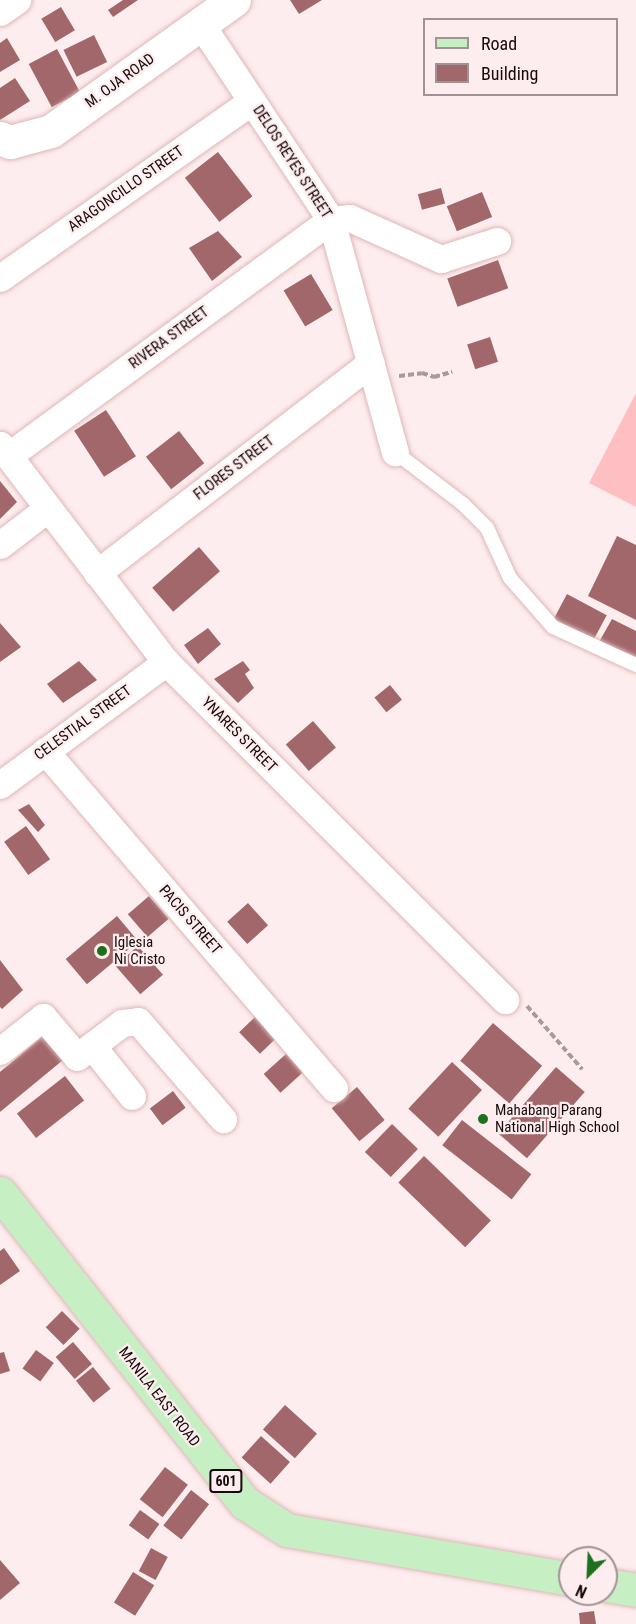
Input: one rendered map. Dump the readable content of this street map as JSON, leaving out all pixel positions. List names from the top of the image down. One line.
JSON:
{"streets":{"main road":["MANILA EAST ROAD","601"],"street":["M. OJA ROAD","DELOS REYES STREET","ARAGONCILLO STREET","RIVERA STREET","FLORES STREET","CELESTIAL STREET","YNARES STREET","PACIS STREET"]},"crossings":[["M. OJA ROAD","DELOS REYES STREET"],["DELOS REYES STREET","ARAGONCILLO STREET"],["DELOS REYES STREET","RIVERA STREET"],["DELOS REYES STREET","FLORES STREET"],["RIVERA STREET","YNARES STREET"],["FLORES STREET","YNARES STREET"],["CELESTIAL STREET","YNARES STREET"],["CELESTIAL STREET","PACIS STREET"]],"places":["Iglesia Ni Cristo","Mahabang Parang National High School"],"legend":["Road","Building"],"north":"bottom left"}
